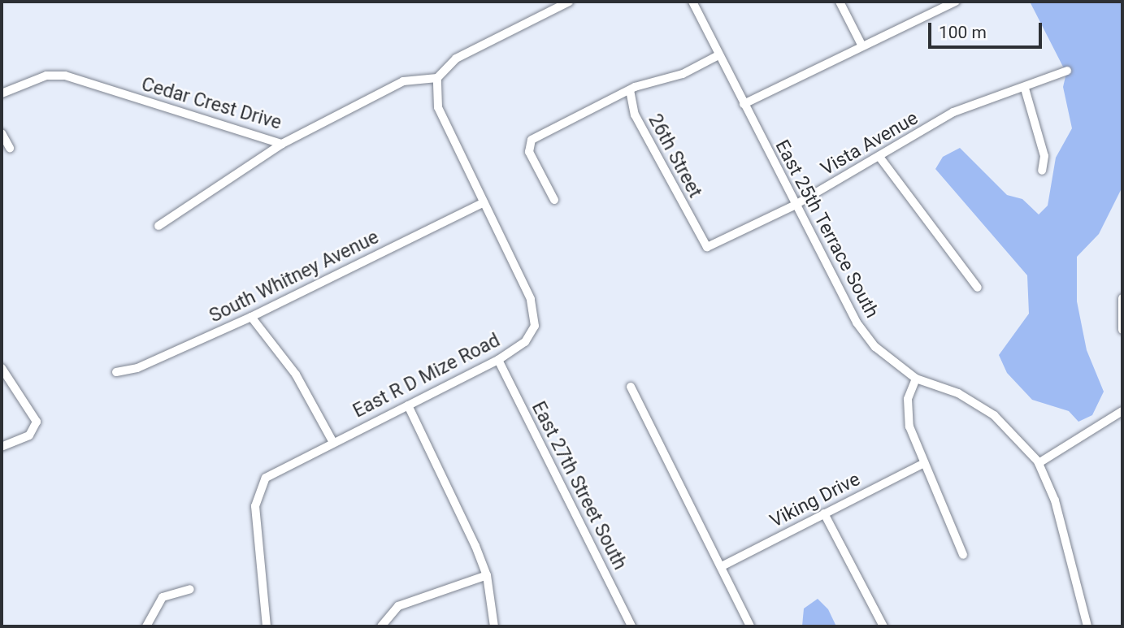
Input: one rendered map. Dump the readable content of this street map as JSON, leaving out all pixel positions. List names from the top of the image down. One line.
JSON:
{"streets":{"street":["Cedar Crest Drive","Vista Avenue","26th Street","East 25th Terrace South","South Whitney Avenue","East R D Mize Road","East 27th Street South","Viking Drive"]},"crossings":[["Cedar Crest Drive","East R D Mize Road"],["Vista Avenue","26th Street"],["Vista Avenue","East 25th Terrace South"],["South Whitney Avenue","East R D Mize Road"],["East R D Mize Road","East 27th Street South"]],"scale_bar":"100 m"}
